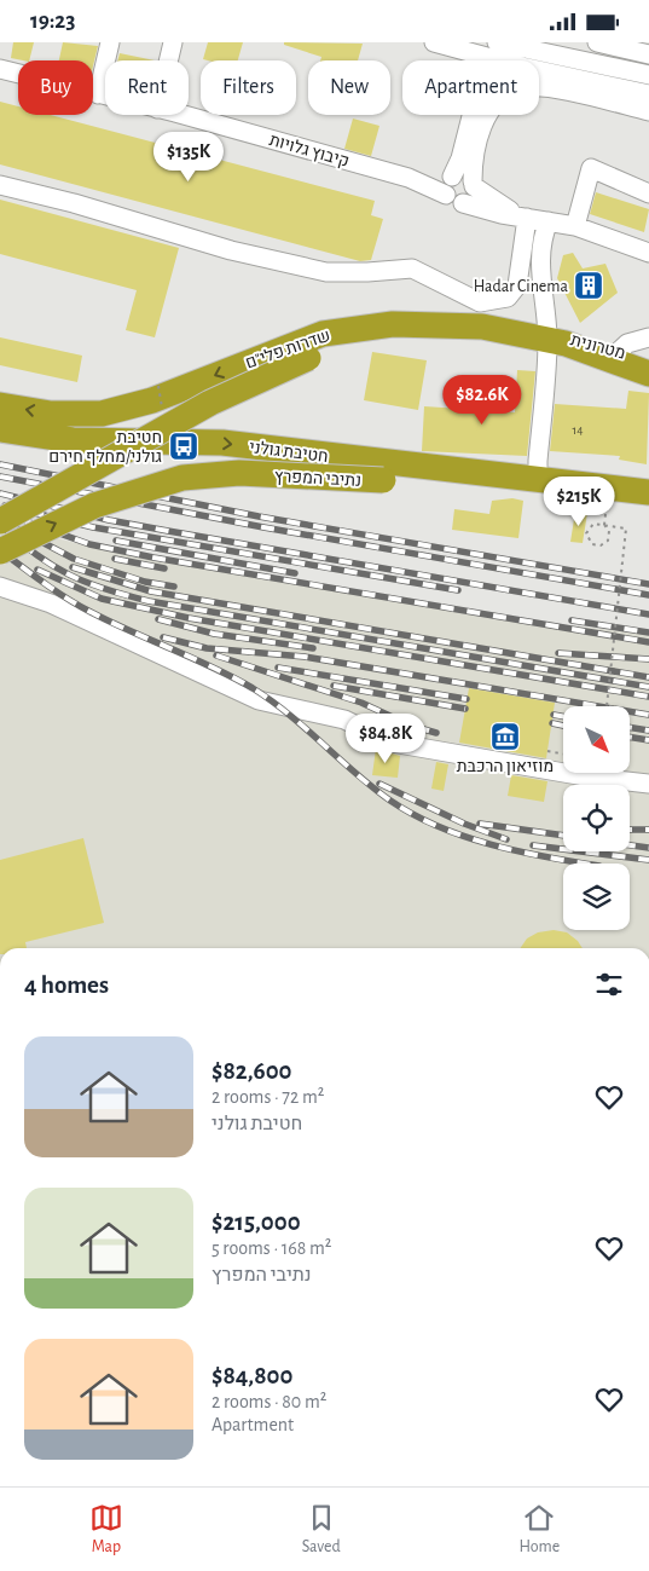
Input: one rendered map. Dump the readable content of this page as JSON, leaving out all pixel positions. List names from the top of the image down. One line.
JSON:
{"streets":{"highway":["שדרות פלי\"ם","חטיבת גולני","נתיבי המפרץ"],"street":["קיבוץ גלויות","מטרונית"]},"crossings":[["מטרונית","שדרות פלי\"ם"]],"one_way":["חטיבת גולני"],"places":{"building":["Hadar Cinema"],"bus stop":["חטיבת גולני/מחלף חירם"],"museum":["מוזיאון הרכבת"]},"house_numbers":["14"],"north":"bottom right","page":{"status":"19:23","chip":["Buy","Rent","Filters","New","Apartment"],"price":["$135K","$82.6K","$215K","$84.8K"],"heading":"4 homes","list":[{"name":"$82,600","note":"2 rooms · 72 m² · חטיבת גולני"},{"name":"$215,000","note":"5 rooms · 168 m² · נתיבי המפרץ"},{"name":"$84,800","note":"2 rooms · 80 m² · Apartment"}],"tabs":["Map","Saved","Home"]}}
